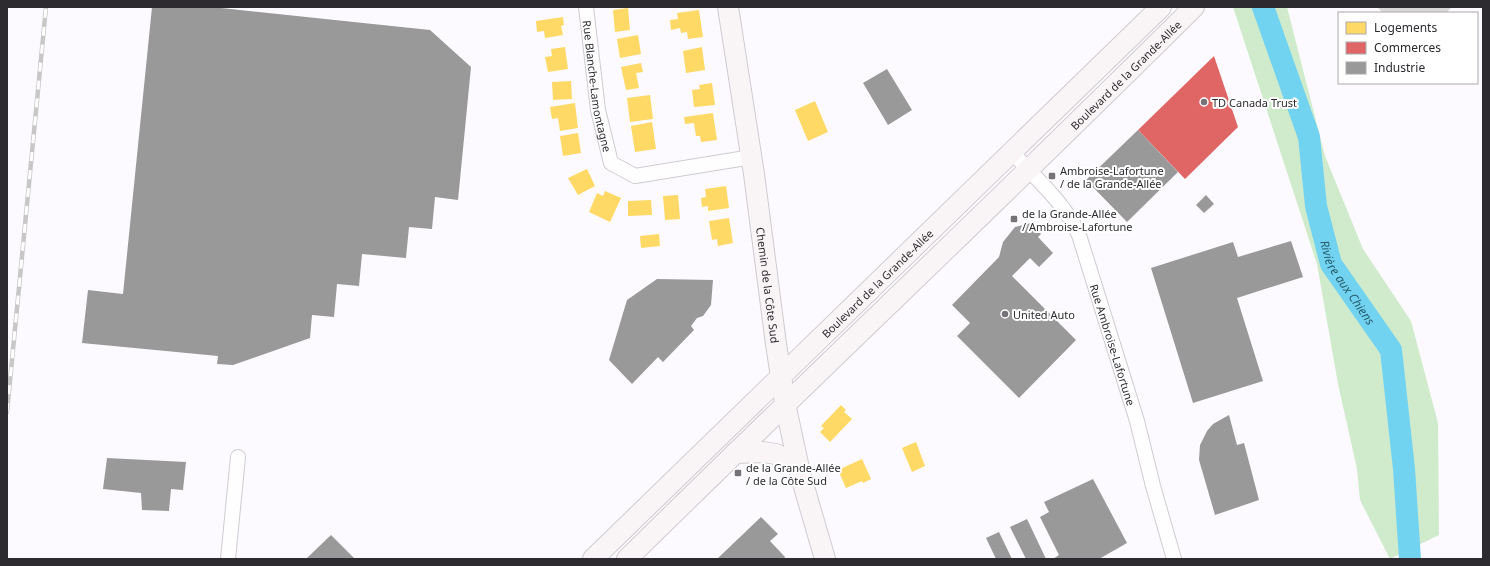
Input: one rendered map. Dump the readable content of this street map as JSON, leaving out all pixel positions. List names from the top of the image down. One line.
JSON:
{"streets":{"street":["Boulevard de la Grande-Allée","Rue Blanche-Lamontagne","Chemin de la Côte Sud","Rue Ambroise-Lafortune"]},"crossings":[["Boulevard de la Grande-Allée","Chemin de la Côte Sud"],["Boulevard de la Grande-Allée","Rue Ambroise-Lafortune"],["Rue Blanche-Lamontagne","Chemin de la Côte Sud"]],"water":["Rivière aux Chiens"],"places":{"other":["TD Canada Trust","United Auto"],"transit":["Ambroise-Lafortune / de la Grande-Allée","de la Grande-Allée / Ambroise-Lafortune","de la Grande-Allée / de la Côte Sud"]},"legend":["Logements","Commerces","Industrie"]}
